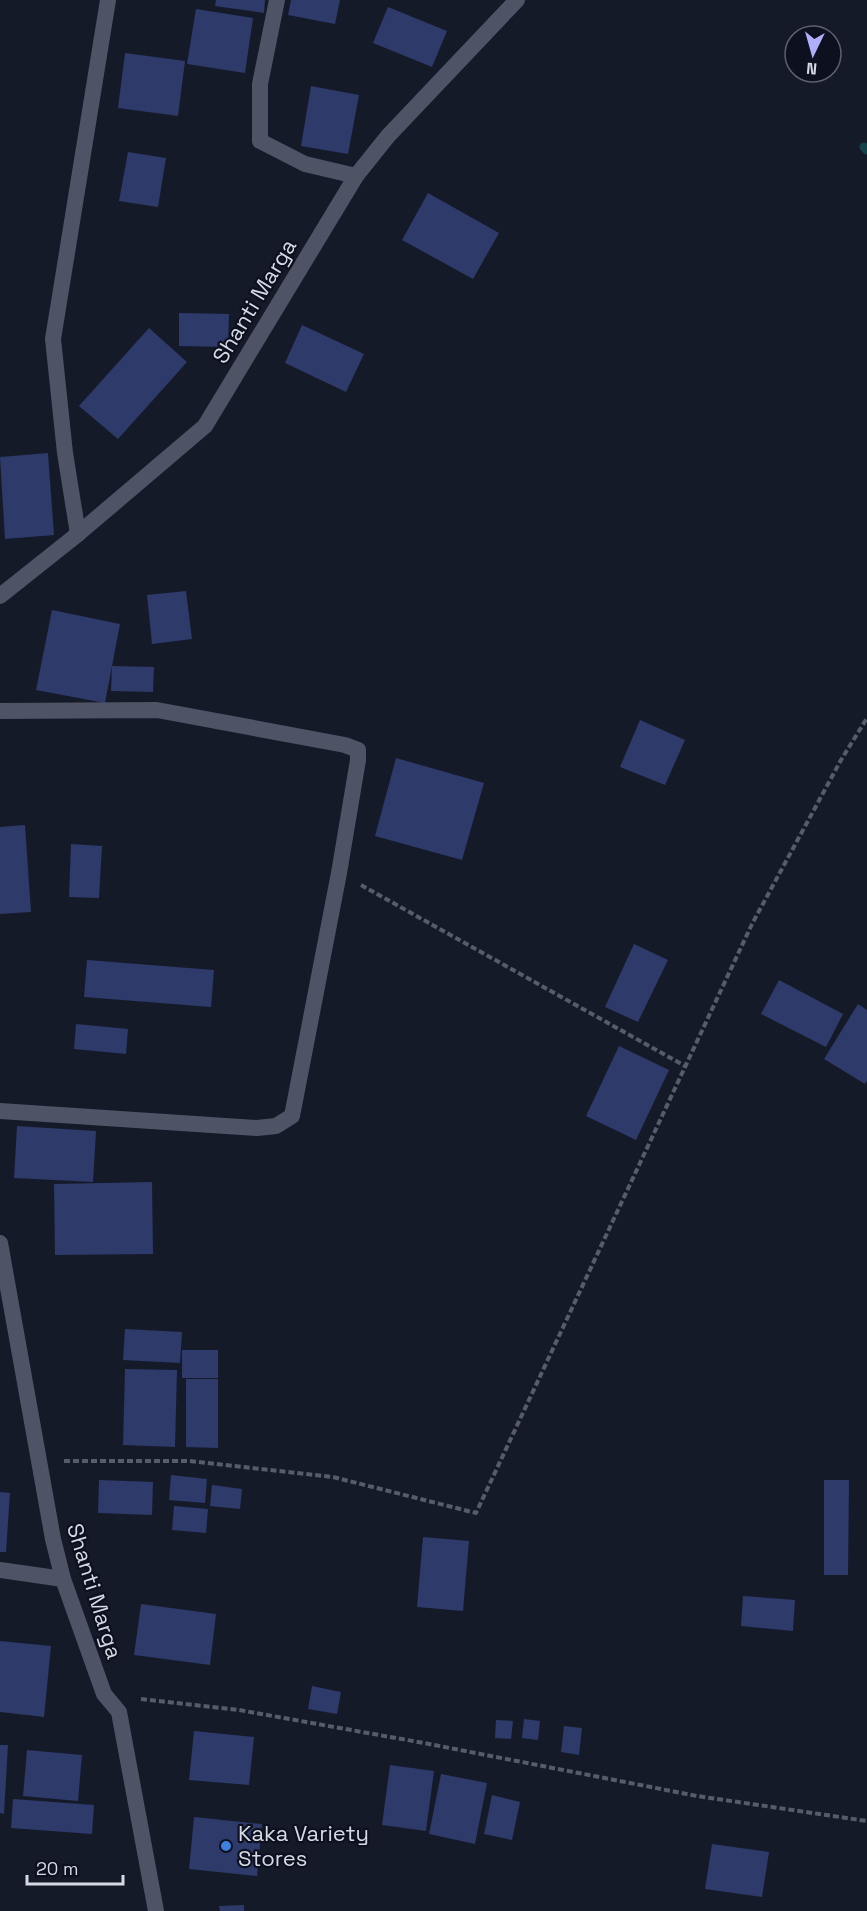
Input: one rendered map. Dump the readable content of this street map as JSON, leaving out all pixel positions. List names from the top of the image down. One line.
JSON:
{"streets":{"street":["Shanti Marga"]},"places":["Kaka Variety Stores"],"scale_bar":"20 m","north":"bottom"}
